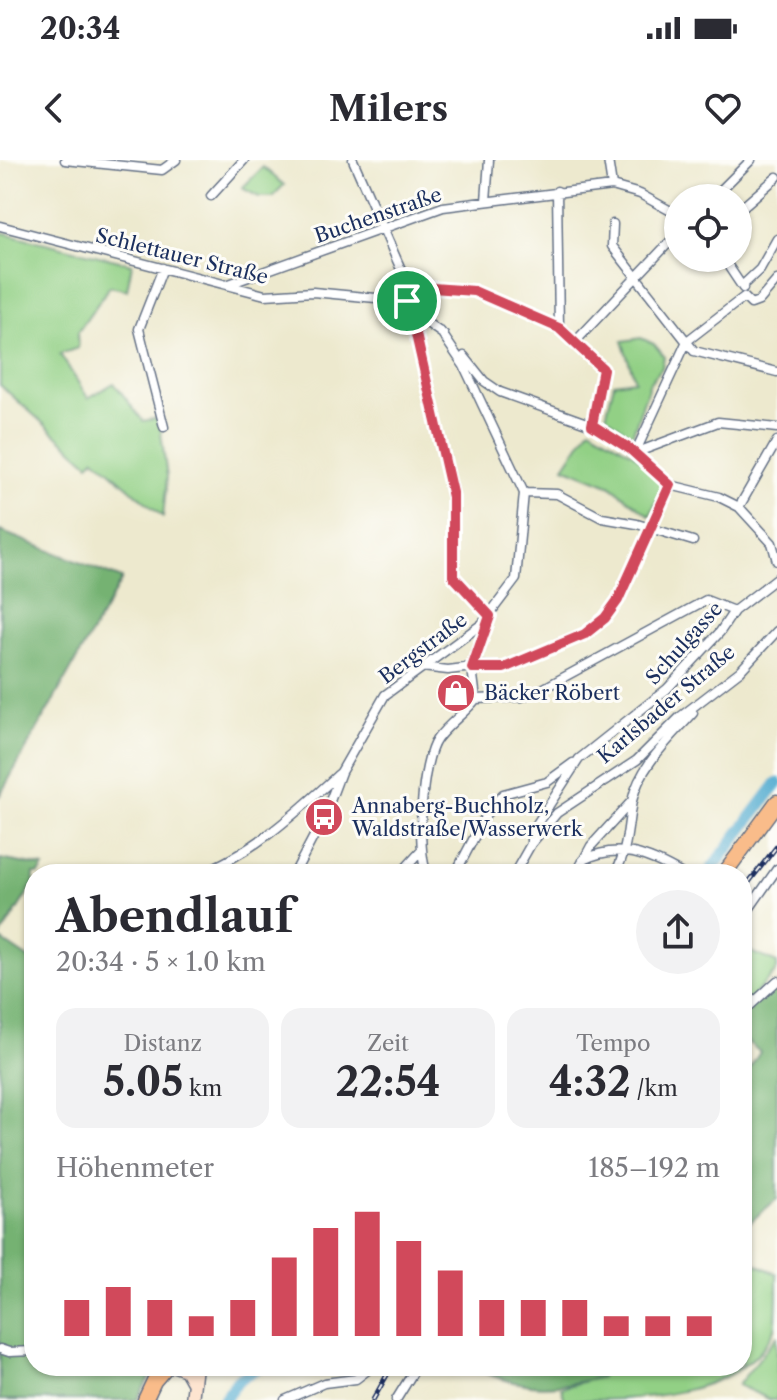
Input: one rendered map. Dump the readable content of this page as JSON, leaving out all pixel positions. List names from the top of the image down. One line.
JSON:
{"streets":{"street":["Buchenstraße","Schlettauer Straße","Schulgasse","Bergstraße","Karlsbader Straße"]},"crossings":[["Buchenstraße","Schlettauer Straße"],["Schulgasse","Karlsbader Straße"]],"places":{"shop":["Bäcker Röbert"],"bus stop":["Annaberg-Buchholz, Waldstraße/Wasserwerk"]},"page":{"status":"20:34","header":"Milers","heading":["Abendlauf","20:34 · 5 × 1.0 km"],"stats":[["Distanz","5.05 km"],["Zeit","22:54"],["Tempo","4:32 /km"]],"chart":["Höhenmeter","185–192 m"]}}
